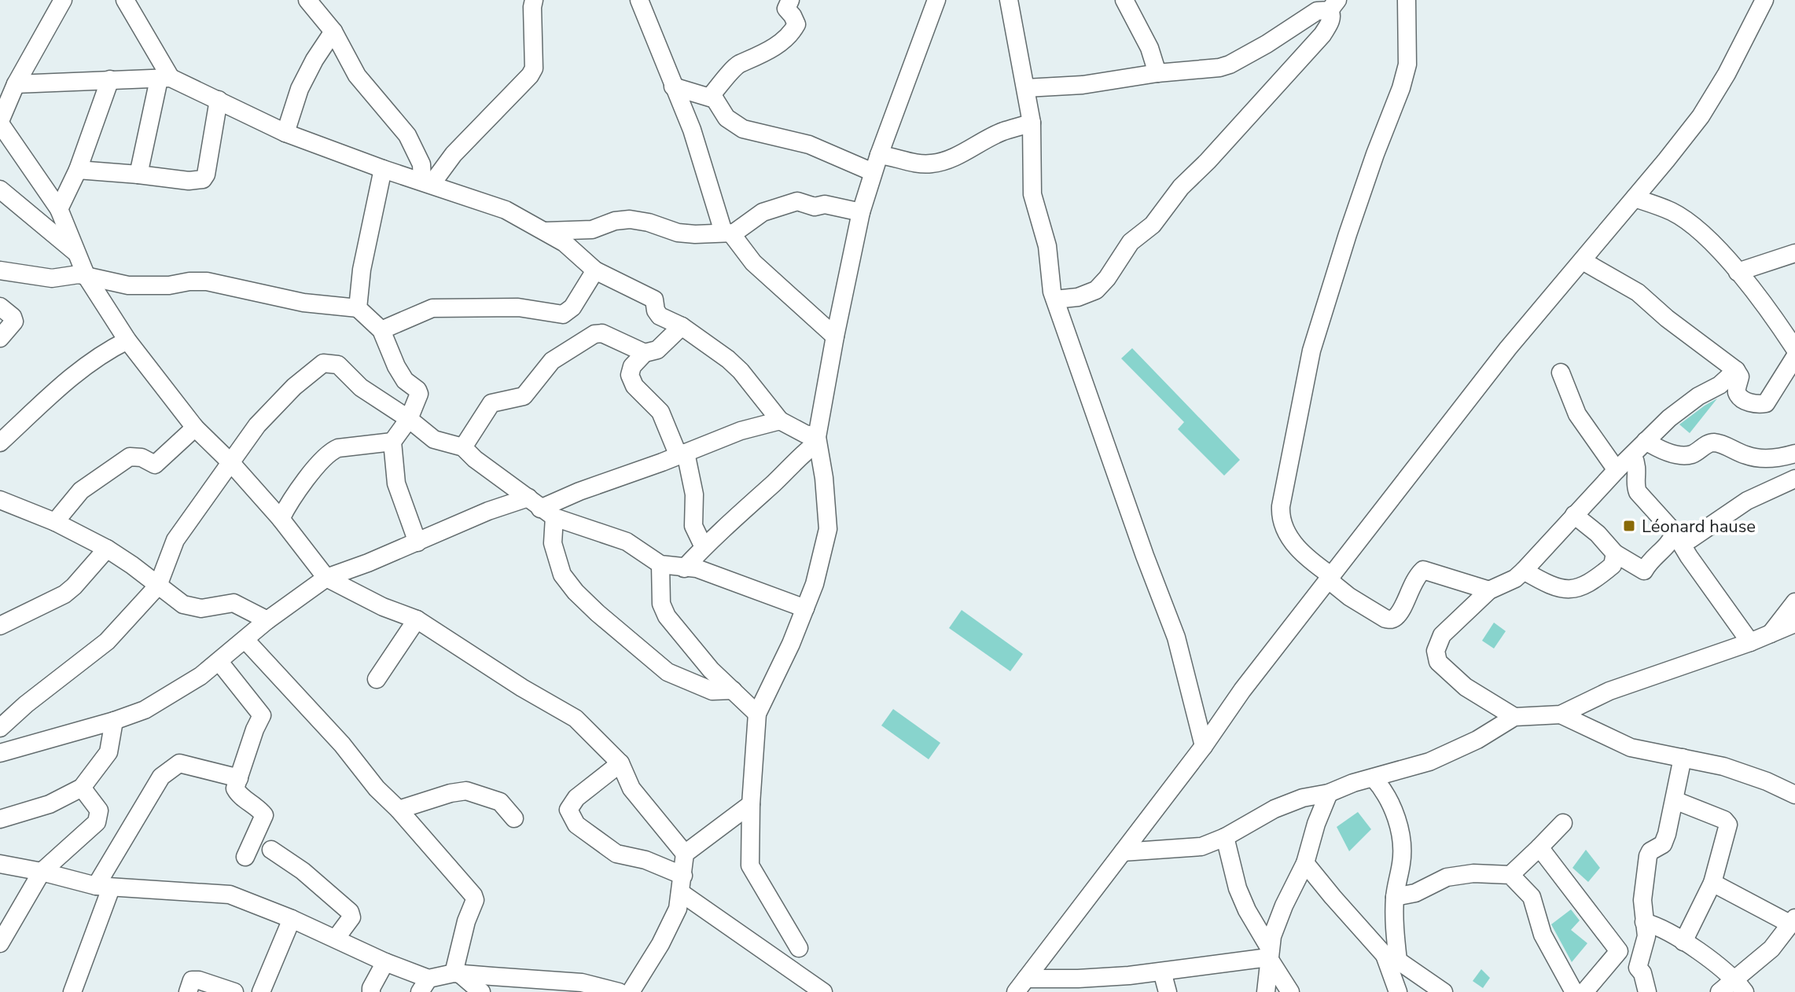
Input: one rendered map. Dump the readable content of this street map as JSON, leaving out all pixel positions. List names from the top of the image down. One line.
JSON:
{"places":{"transit":["Léonard hause"]}}
